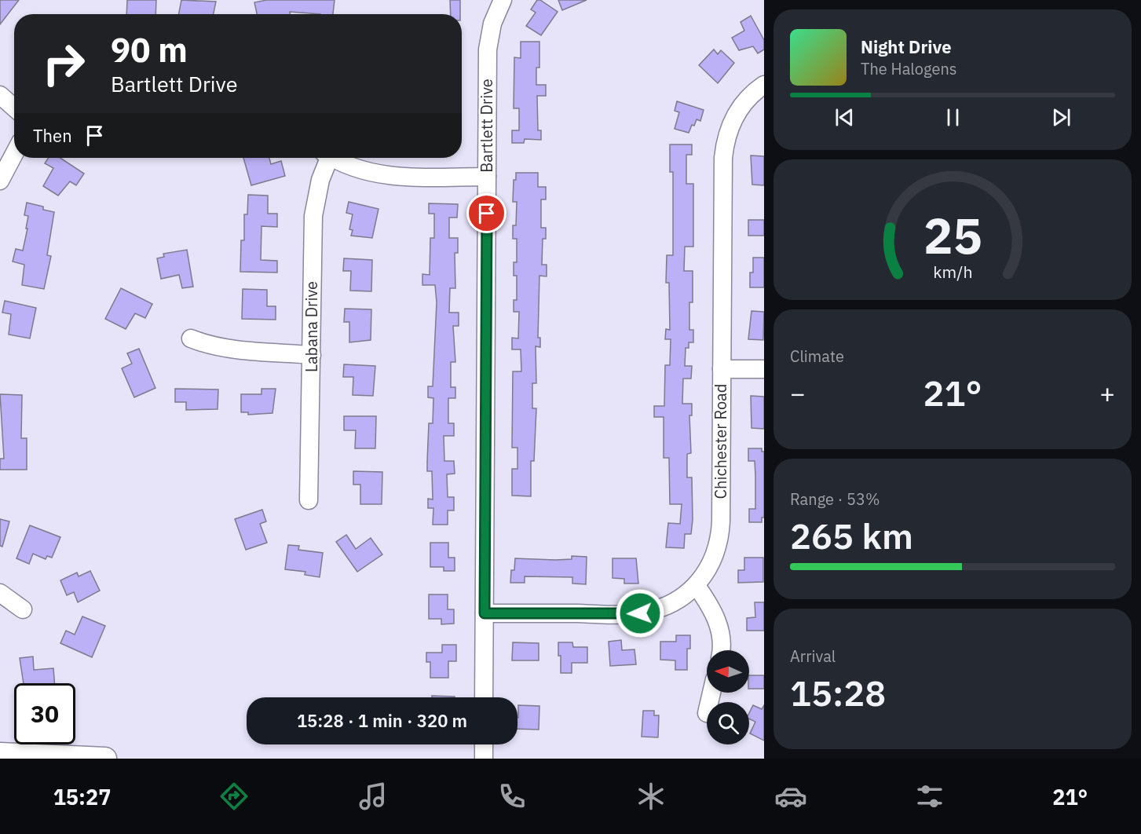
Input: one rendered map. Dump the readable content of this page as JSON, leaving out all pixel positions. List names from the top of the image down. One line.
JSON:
{"streets":{"street":["Bartlett Drive","Labana Drive","Chichester Road"]},"crossings":[["Bartlett Drive","Chichester Road"]],"north":"left","page":{"turn":["90 m","Bartlett Drive"],"song":["Night Drive","The Halogens"],"then":"Then","tile":["Climate",["Range · 53%","265 km"],["Arrival","15:28"]],"heat":["−","21°","+"],"limit":"30","trip":"15:28 · 1 min · 320 m","tabs":["15:27","21°"],"gauge":["25","km/h"]}}
